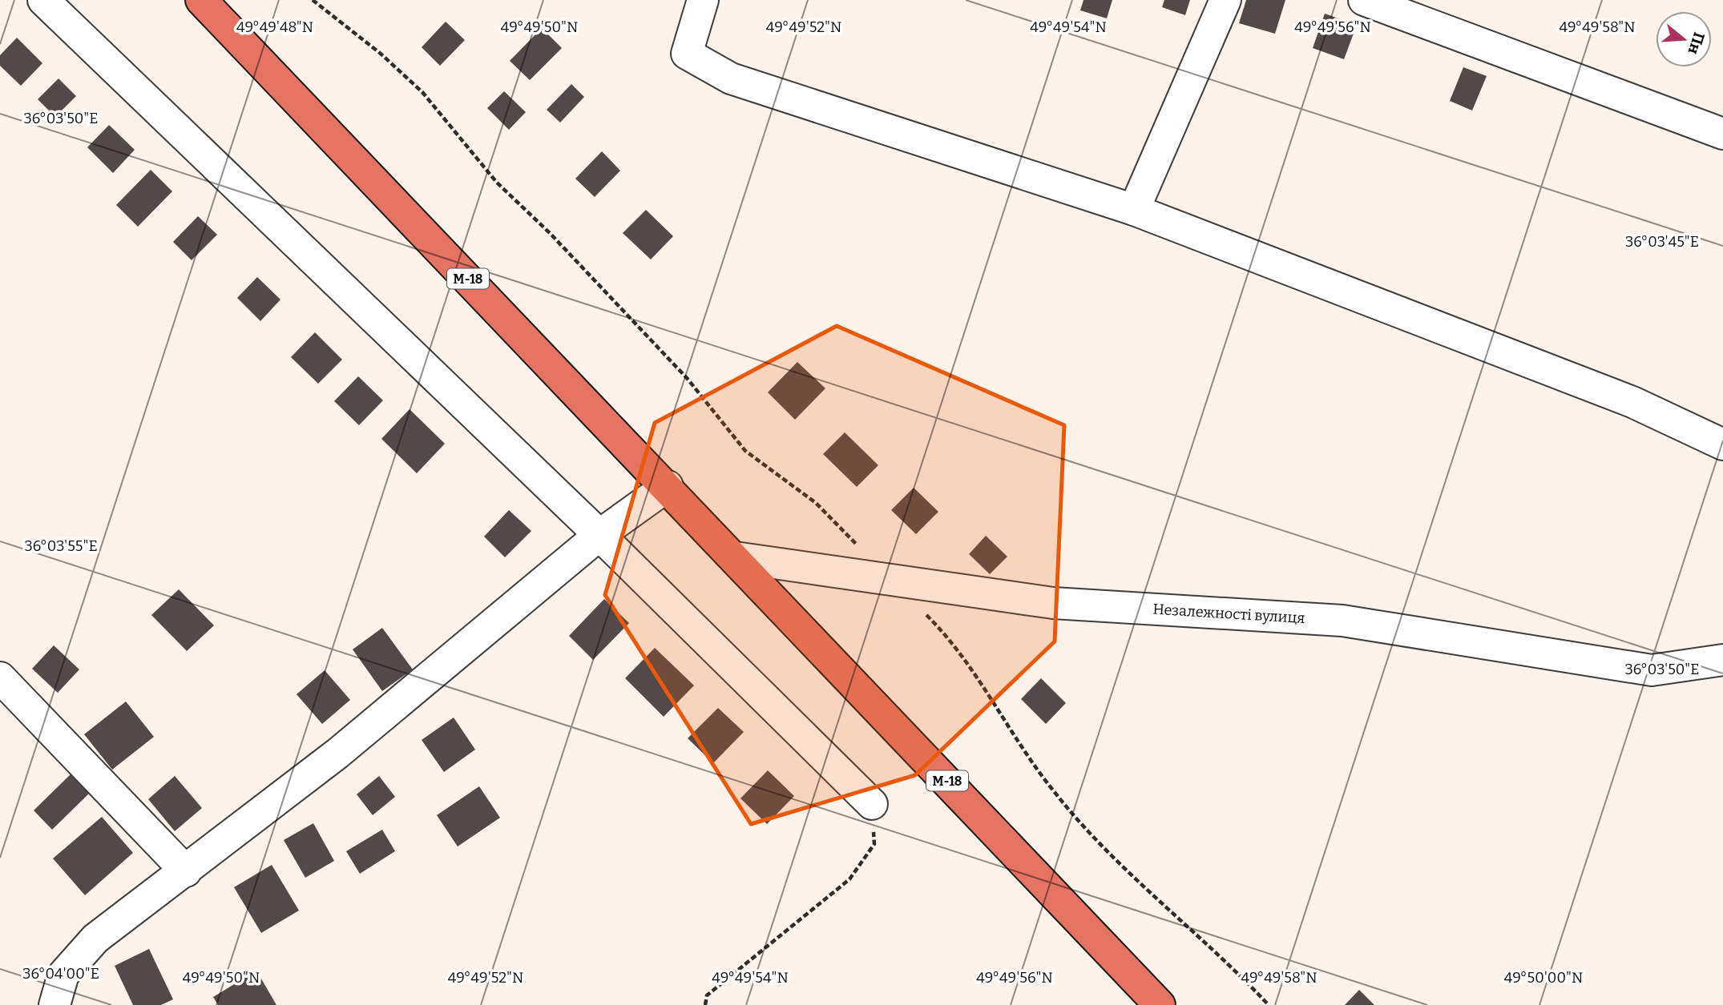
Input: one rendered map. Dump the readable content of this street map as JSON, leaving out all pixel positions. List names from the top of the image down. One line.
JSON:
{"streets":{"highway":["М-18"],"street":["Незалежності вулиця"]},"crossings":[["М-18","Незалежності вулиця"]],"north":"right","coordinates":["49°49'48\"N","49°49'50\"N","49°49'52\"N","49°49'54\"N","49°49'56\"N","49°49'58\"N","36°03'50\"E","36°03'45\"E","36°03'55\"E","36°04'00\"E","49°50'00\"N"]}
